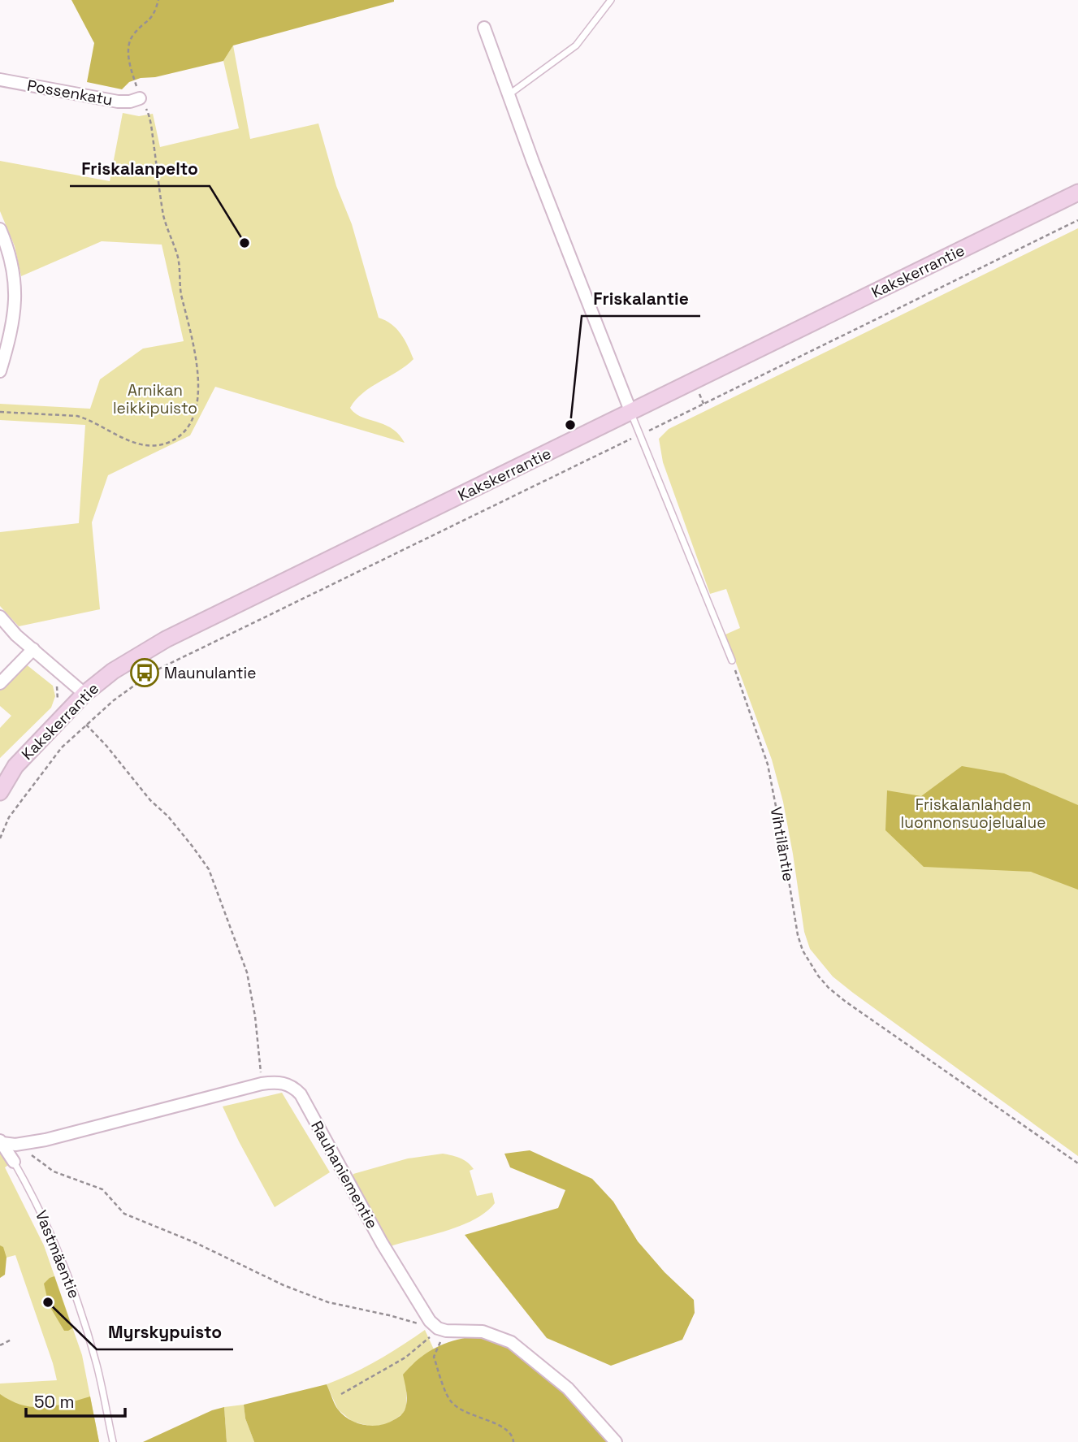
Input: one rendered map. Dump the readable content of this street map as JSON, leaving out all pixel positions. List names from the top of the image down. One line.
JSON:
{"streets":{"main road":["Kakskerrantie"],"street":["Possenkatu","Rauhaniementie","Vastmäentie"],"path":["Vihtiläntie"]},"crossings":[["Rauhaniementie","Vastmäentie"]],"parks":["Arnikan leikkipuisto","Friskalanlahden luonnonsuojelualue"],"places":{"other":["Friskalanpelto","Friskalantie","Myrskypuisto"],"bus stop":["Maunulantie"]},"scale_bar":"50 m"}
